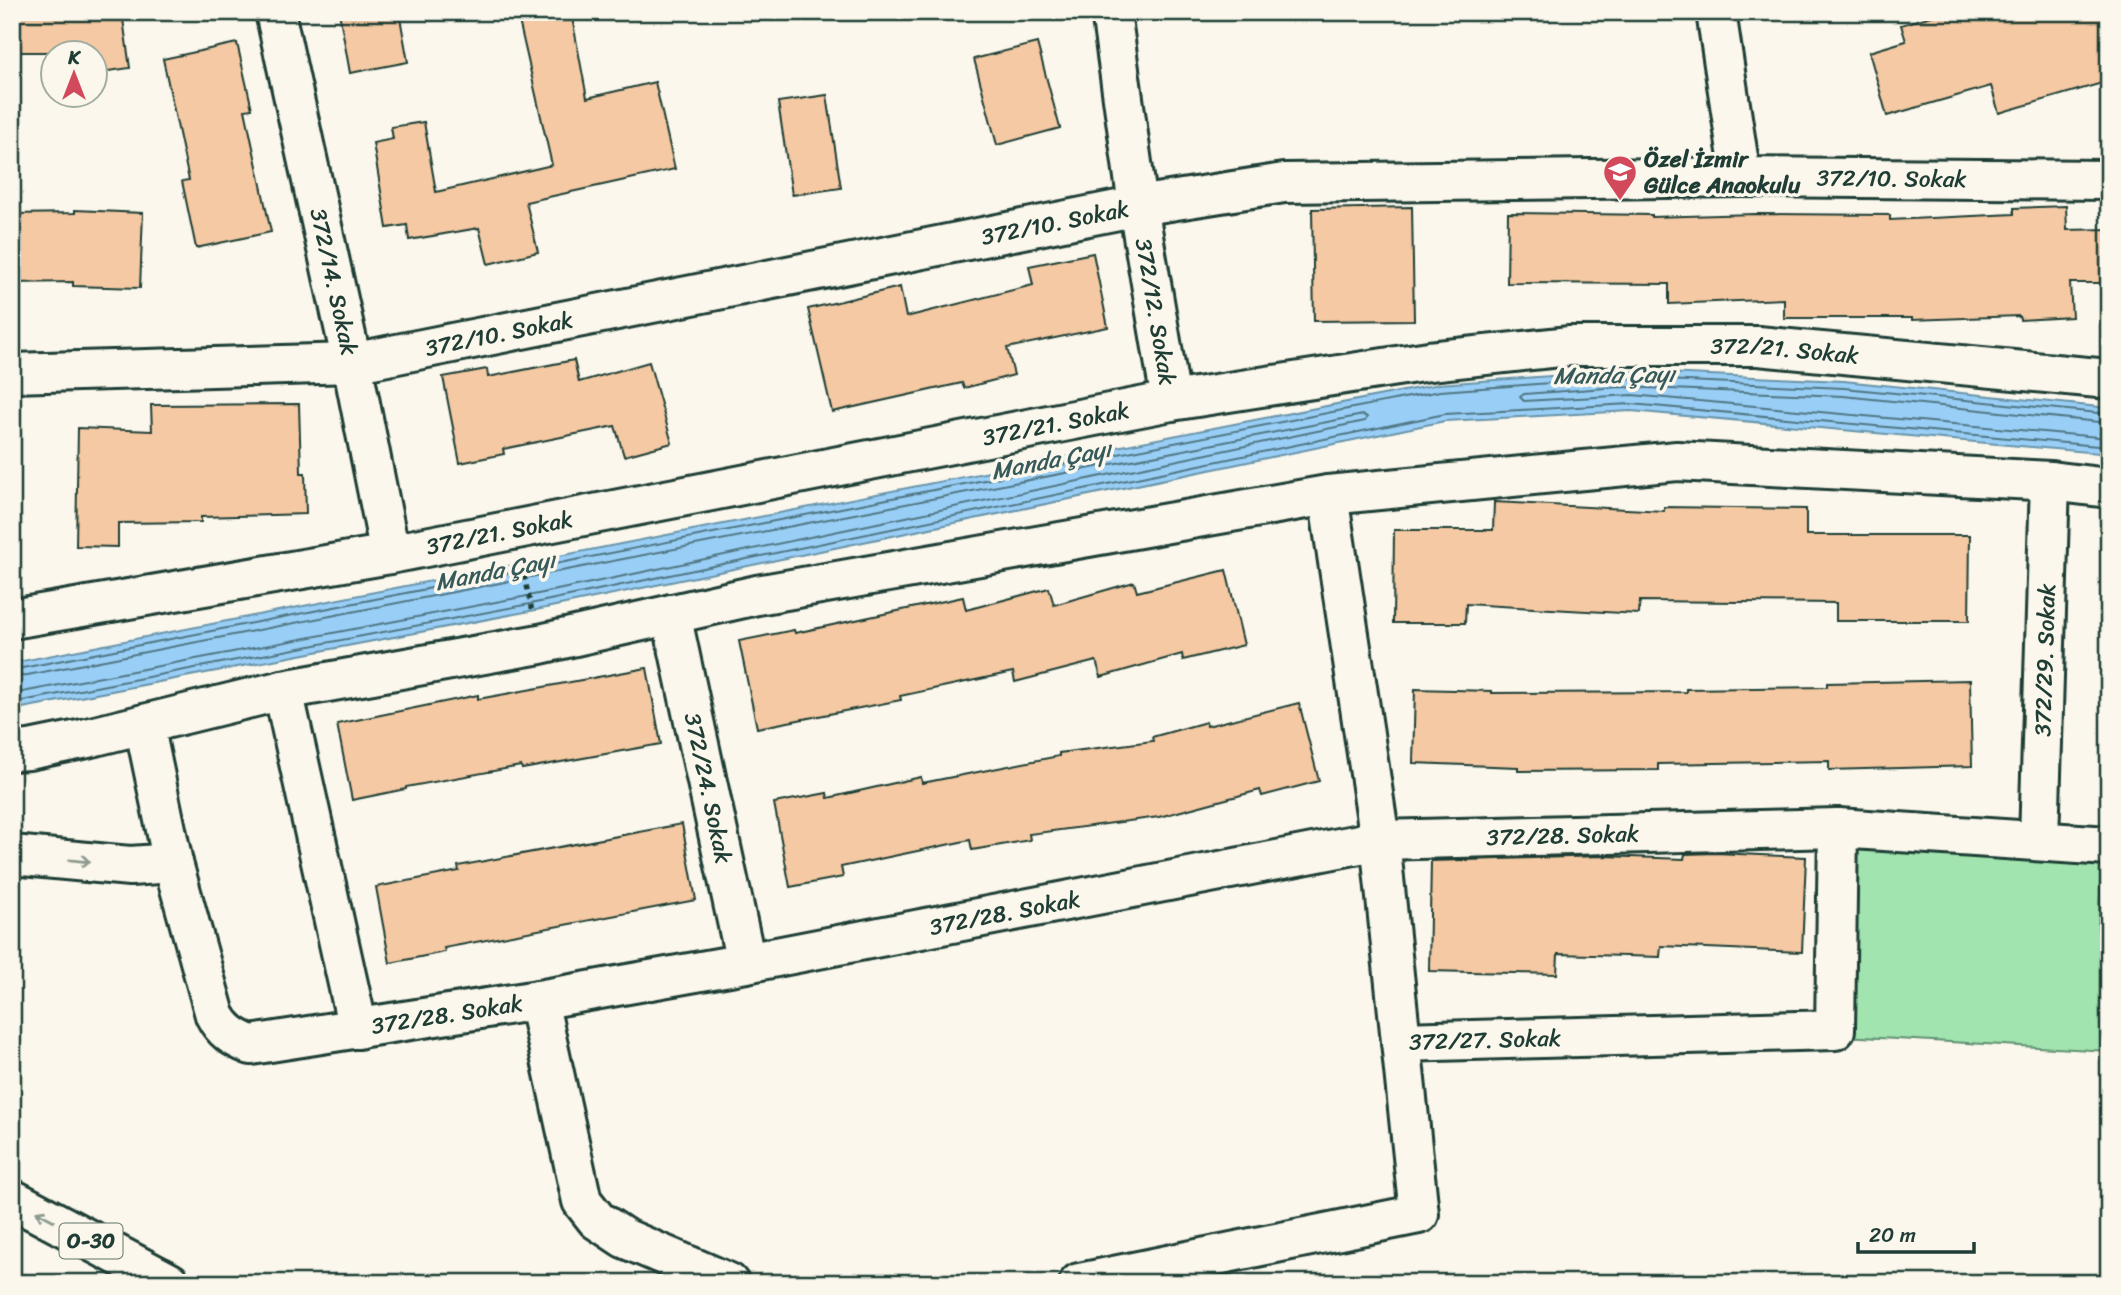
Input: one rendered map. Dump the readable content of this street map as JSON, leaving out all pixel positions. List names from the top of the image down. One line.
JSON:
{"streets":{"main road":["372/10. Sokak","372/14. Sokak","372/12. Sokak","372/21. Sokak","372/29. Sokak","372/24. Sokak","372/28. Sokak","372/27. Sokak","O-30"]},"crossings":[["372/10. Sokak","372/14. Sokak"],["372/10. Sokak","372/12. Sokak"],["372/14. Sokak","372/21. Sokak"],["372/12. Sokak","372/21. Sokak"],["372/29. Sokak","372/28. Sokak"],["372/24. Sokak","372/28. Sokak"],["372/28. Sokak","372/27. Sokak"]],"water":["Manda Çayı"],"places":{"school or university":["Özel İzmir Gülce Anaokulu"]},"scale_bar":"20 m","north":"top"}
